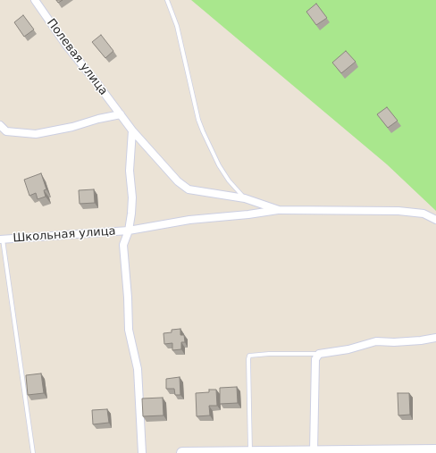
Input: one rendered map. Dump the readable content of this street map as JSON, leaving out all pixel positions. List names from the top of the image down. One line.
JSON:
{"streets":{"street":["Полевая улица","Школьная улица"]},"crossings":[["Полевая улица","Школьная улица"]]}
